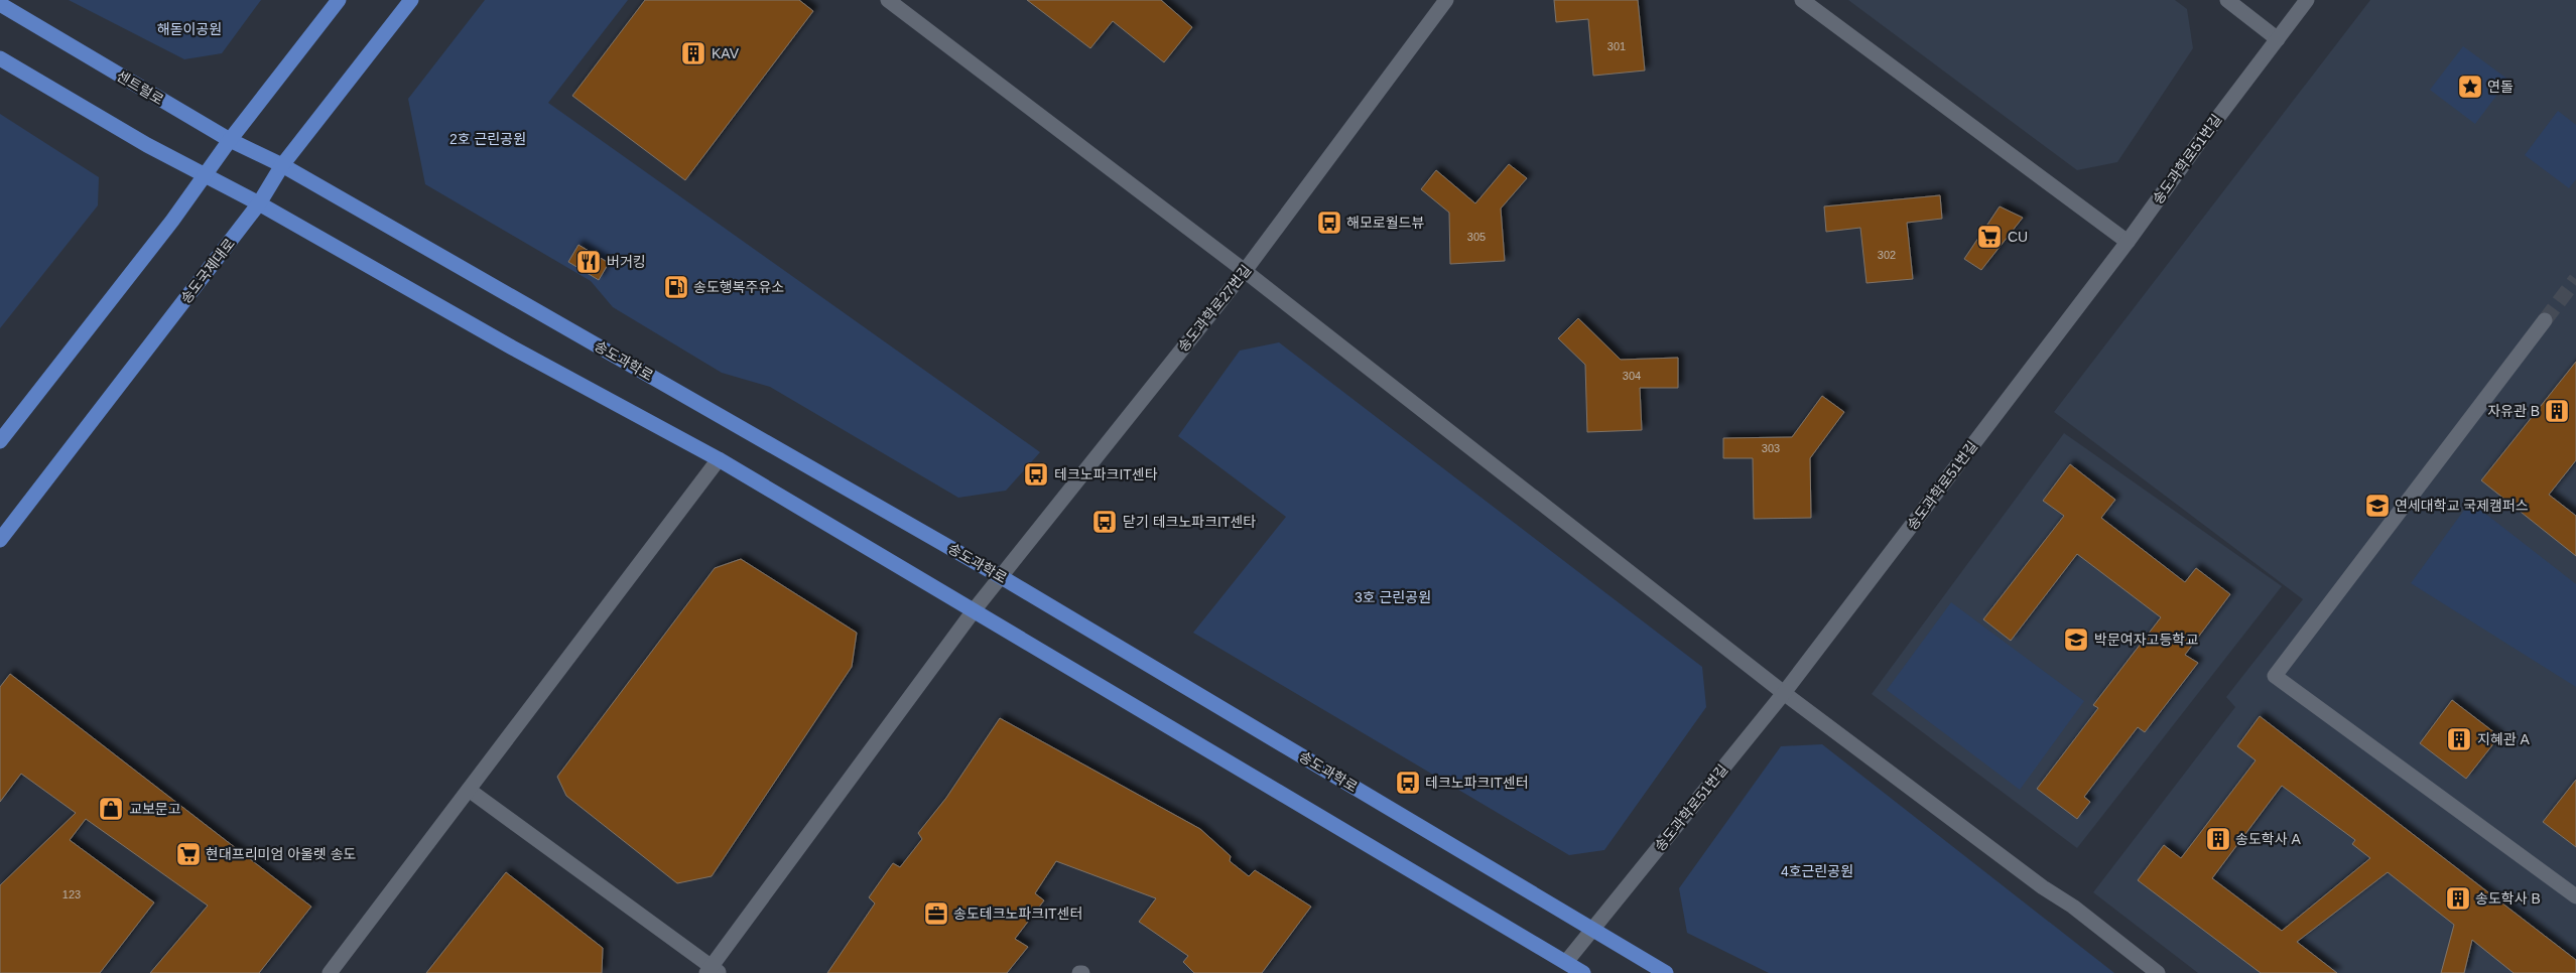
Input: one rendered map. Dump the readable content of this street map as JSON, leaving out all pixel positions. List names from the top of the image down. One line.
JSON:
{"streets":{"main road":["센트럴로","송도국제대로","송도과학로"],"street":["송도과학로51번길","송도과학로27번길"]},"crossings":[["센트럴로","송도국제대로"],["센트럴로","송도과학로"],["송도과학로51번길","송도과학로"],["송도국제대로","송도과학로"],["송도과학로27번길","송도과학로"]],"parks":["해돋이공원","2호 근린공원","3호 근린공원","4호근린공원"],"places":{"building":["KAV","자유관 B","지혜관 A","송도학사 A","송도학사 B"],"place":["연돌"],"bus stop":["해모로월드뷰","테크노파크IT센타","닫기 테크노파크IT센타","테크노파크IT센터"],"supermarket":["CU","현대프리미엄 아울렛 송도"],"restaurant":["버거킹"],"fuel station":["송도행복주유소"],"school or university":["연세대학교 국제캠퍼스","박문여자고등학교"],"shop":["교보문고"],"office":["송도테크노파크IT센터"]},"house_numbers":["301","305","302","304","303","123"]}
